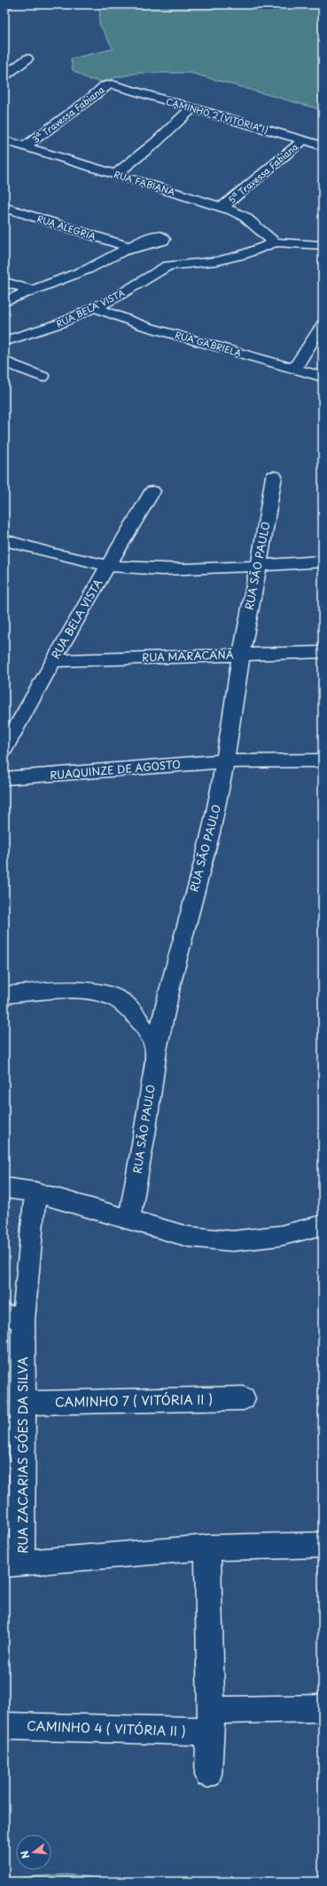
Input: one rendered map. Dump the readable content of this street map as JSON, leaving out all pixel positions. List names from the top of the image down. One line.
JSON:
{"streets":{"street":["3ª Travessa Fabiana","CAMINHO 2 (VITÓRIA I)","5ª Travessa Fabiana","RUA FABIANA","RUA ALEGRIA","RUA BELA VISTA","RUA GABRIELA","RUA SÃO PAULO","RUA MARACANÃ","RUAQUINZE DE AGOSTO","CAMINHO 7 ( VITÓRIA II )","RUA ZACARIAS GÓES DA SILVA","CAMINHO 4 ( VITÓRIA II )"]},"crossings":[["3ª Travessa Fabiana","CAMINHO 2 (VITÓRIA I)"],["3ª Travessa Fabiana","RUA FABIANA"],["CAMINHO 2 (VITÓRIA I)","5ª Travessa Fabiana"],["5ª Travessa Fabiana","RUA FABIANA"],["RUA FABIANA","RUA BELA VISTA"],["RUA BELA VISTA","RUA GABRIELA"],["RUA BELA VISTA","RUA MARACANÃ"],["RUA SÃO PAULO","RUA MARACANÃ"],["RUA SÃO PAULO","RUAQUINZE DE AGOSTO"],["CAMINHO 7 ( VITÓRIA II )","RUA ZACARIAS GÓES DA SILVA"]],"north":"left"}
